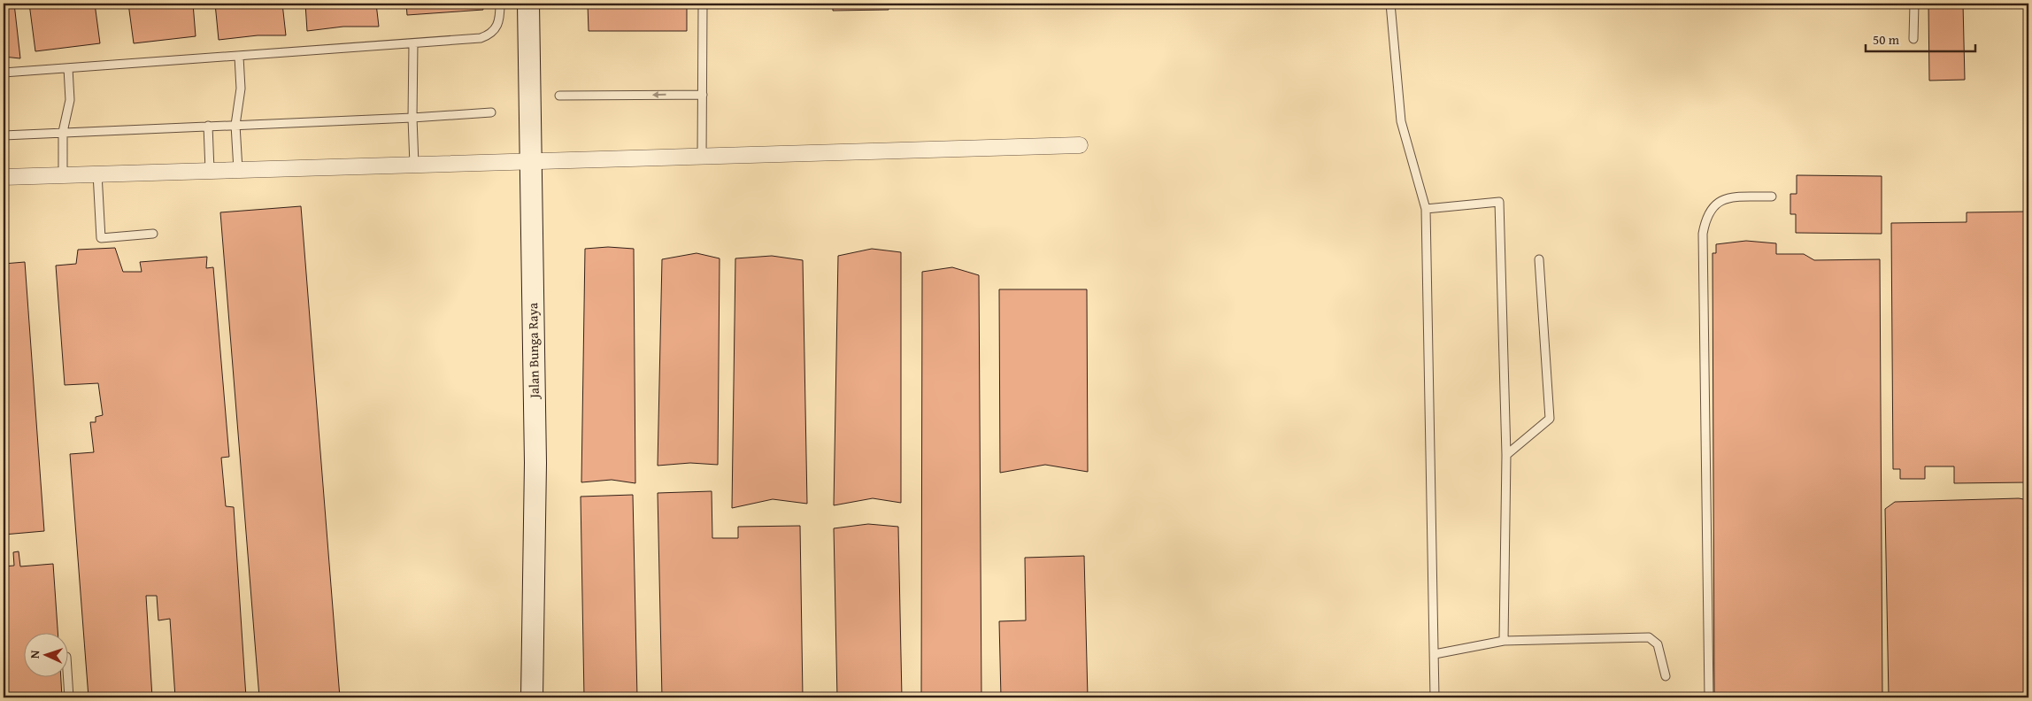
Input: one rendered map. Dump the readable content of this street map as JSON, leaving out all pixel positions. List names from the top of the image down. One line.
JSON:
{"streets":{"street":["Jalan Bunga Raya"]},"scale_bar":"50 m","north":"left"}
